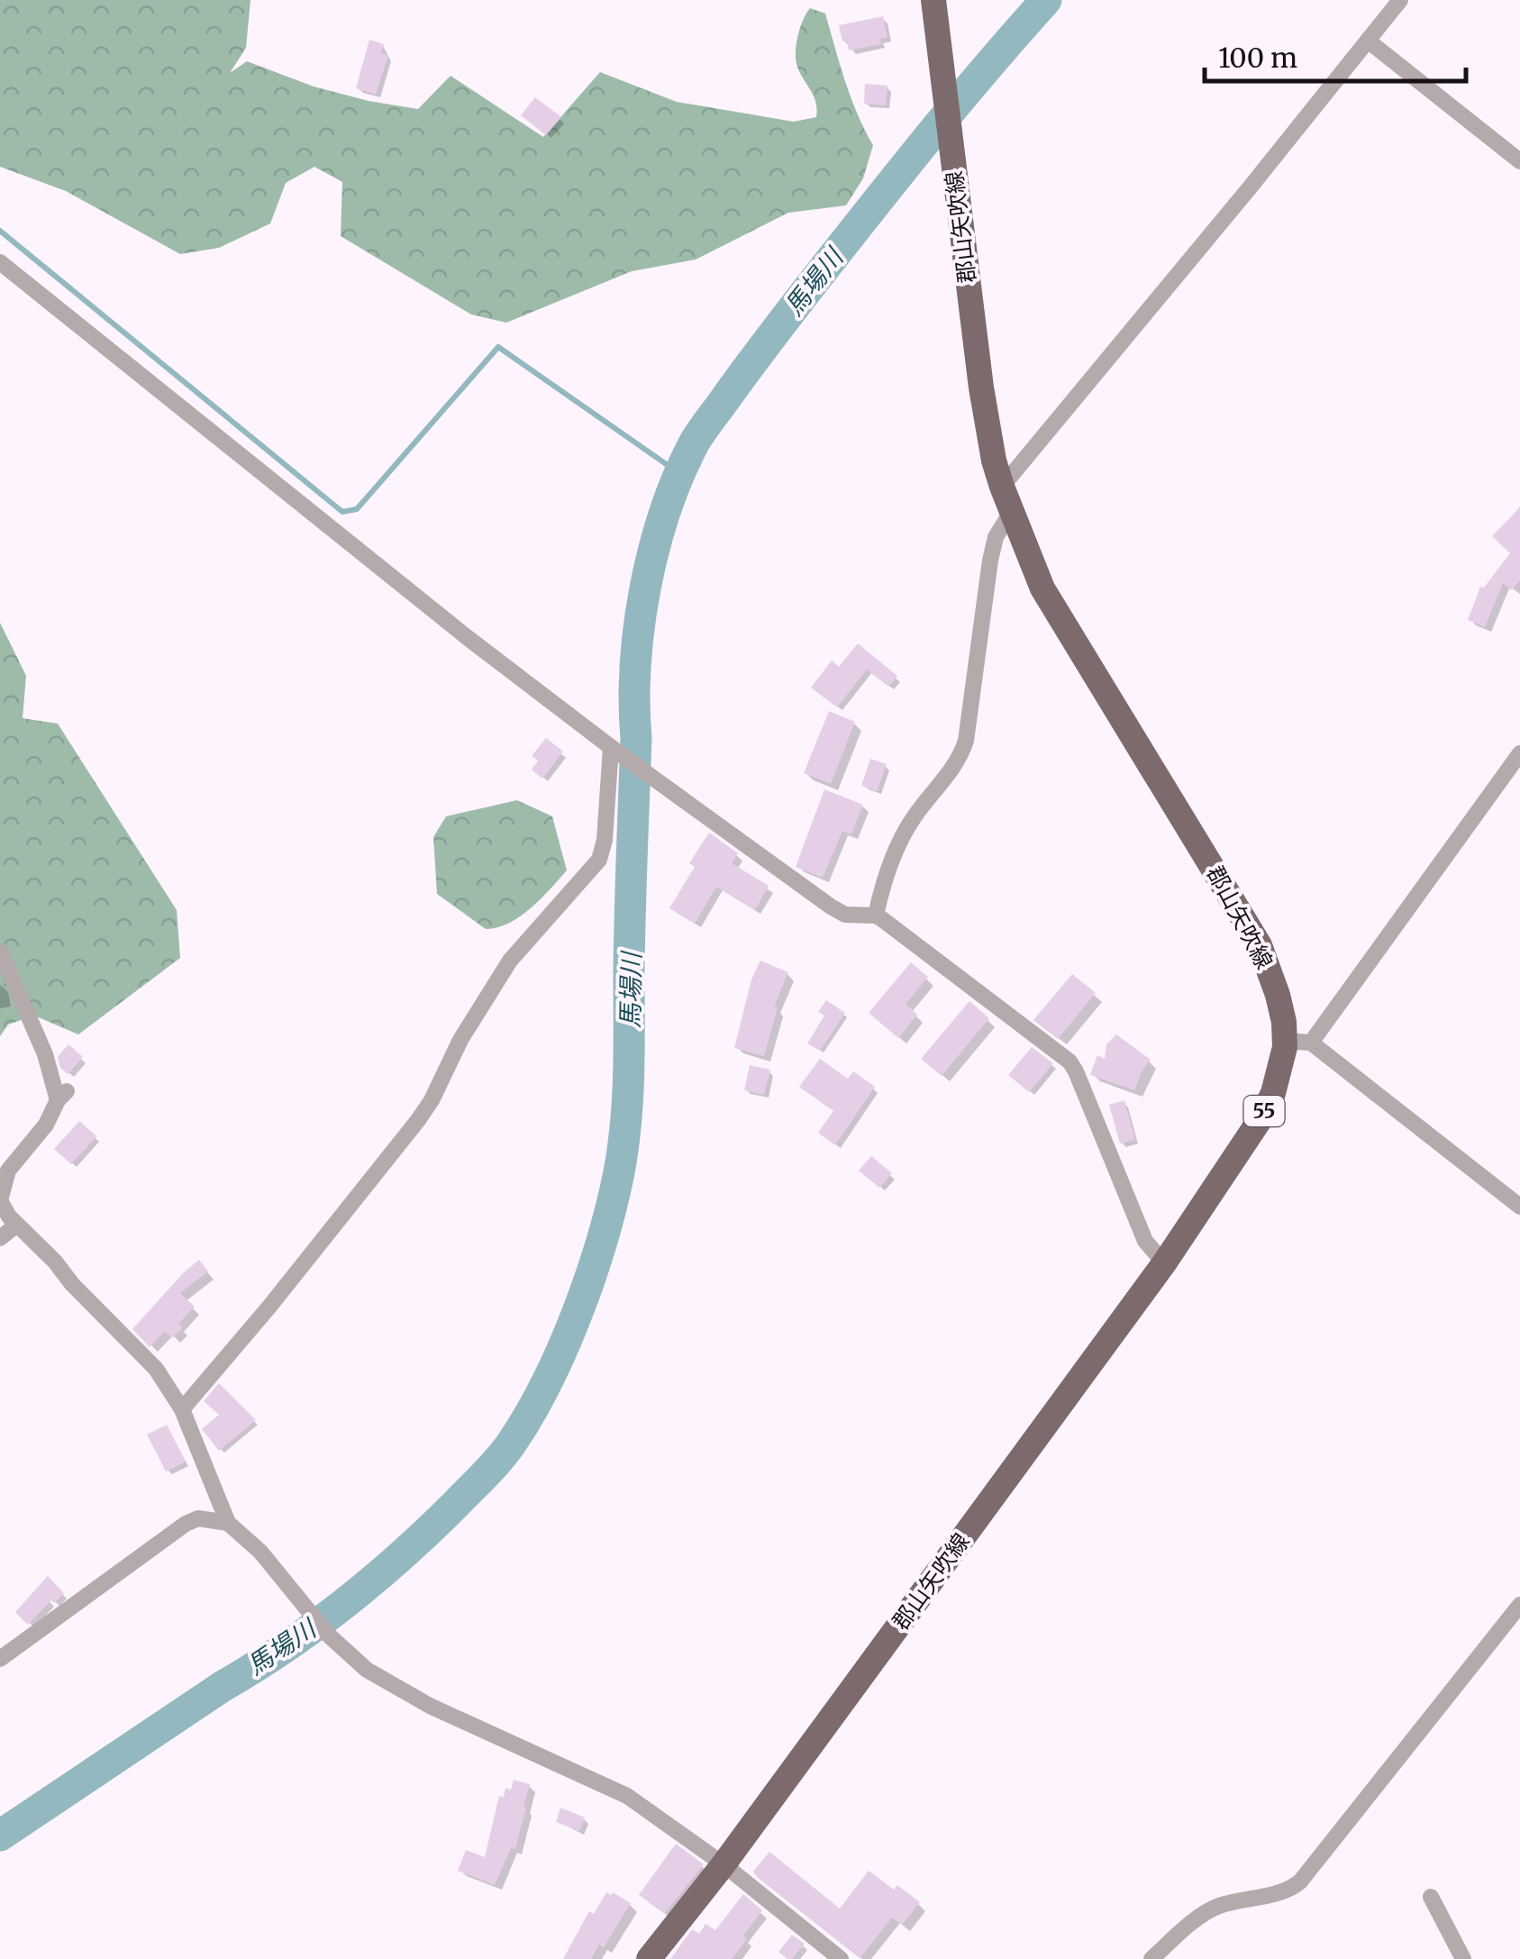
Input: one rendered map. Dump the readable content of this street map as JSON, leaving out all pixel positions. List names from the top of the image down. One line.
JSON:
{"streets":{"main road":["郡山矢吹線","55"]},"water":["馬場川"],"scale_bar":"100 m"}
